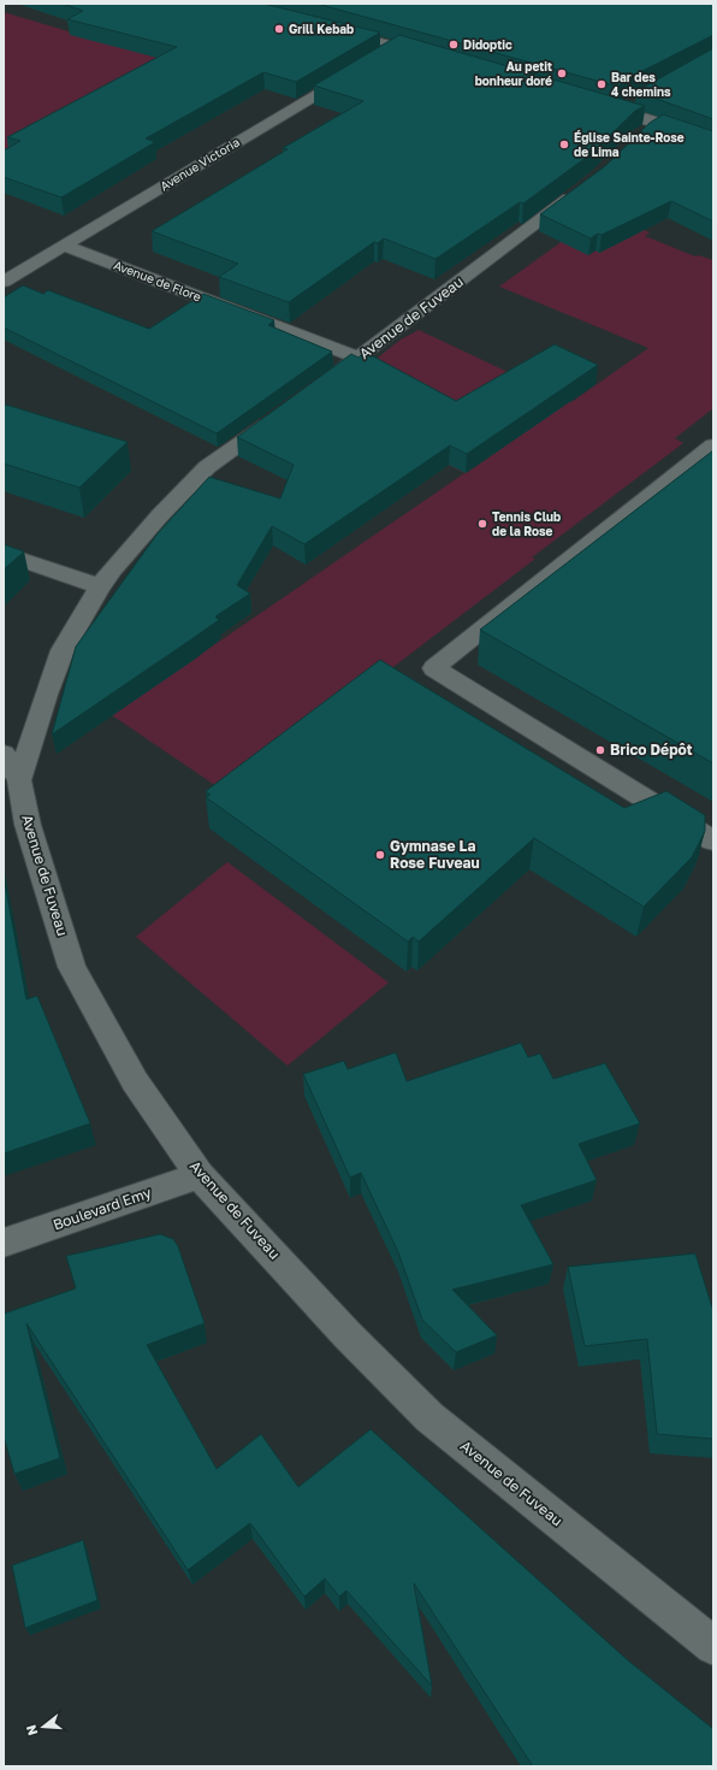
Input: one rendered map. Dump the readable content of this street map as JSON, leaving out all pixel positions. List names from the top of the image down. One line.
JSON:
{"streets":{"street":["Avenue Victoria","Avenue de Flore","Avenue de Fuveau","Boulevard Emy"]},"crossings":[["Avenue Victoria","Avenue de Flore"],["Avenue de Flore","Avenue de Fuveau"],["Avenue de Fuveau","Boulevard Emy"]],"places":["Grill Kebab","Didoptic","Au petit bonheur doré","Bar des 4 chemins","Église Sainte-Rose de Lima","Tennis Club de la Rose","Brico Dépôt","Gymnase La Rose Fuveau"],"north":"left"}
